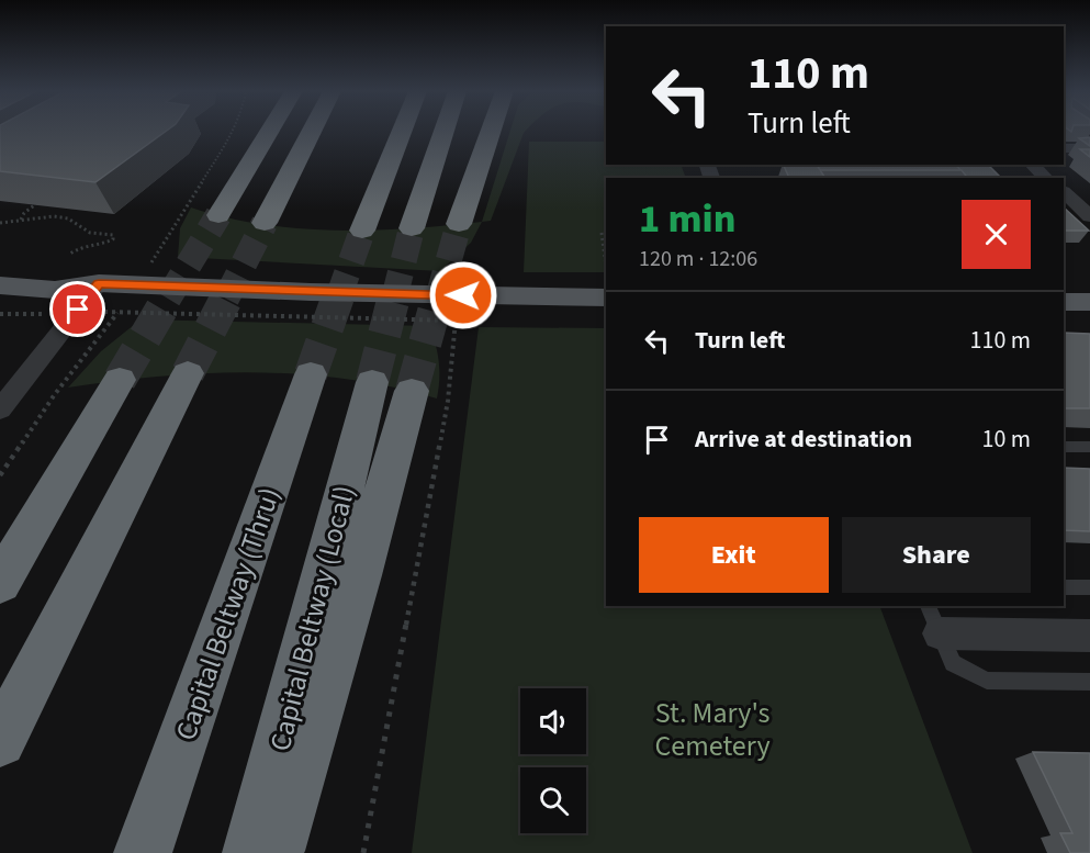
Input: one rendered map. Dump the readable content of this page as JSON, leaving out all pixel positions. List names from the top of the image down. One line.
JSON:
{"streets":{"highway":["Capital Beltway (Thru)","Capital Beltway (Local)"]},"parks":["St. Mary's Cemetery"],"page":{"turn":["110 m","Turn left"],"heading":["1 min","120 m · 12:06"],"list":[{"name":"Turn left","value":"110 m"},{"name":"Arrive at destination","value":"10 m"}],"buttons":["Exit","Share"]}}
